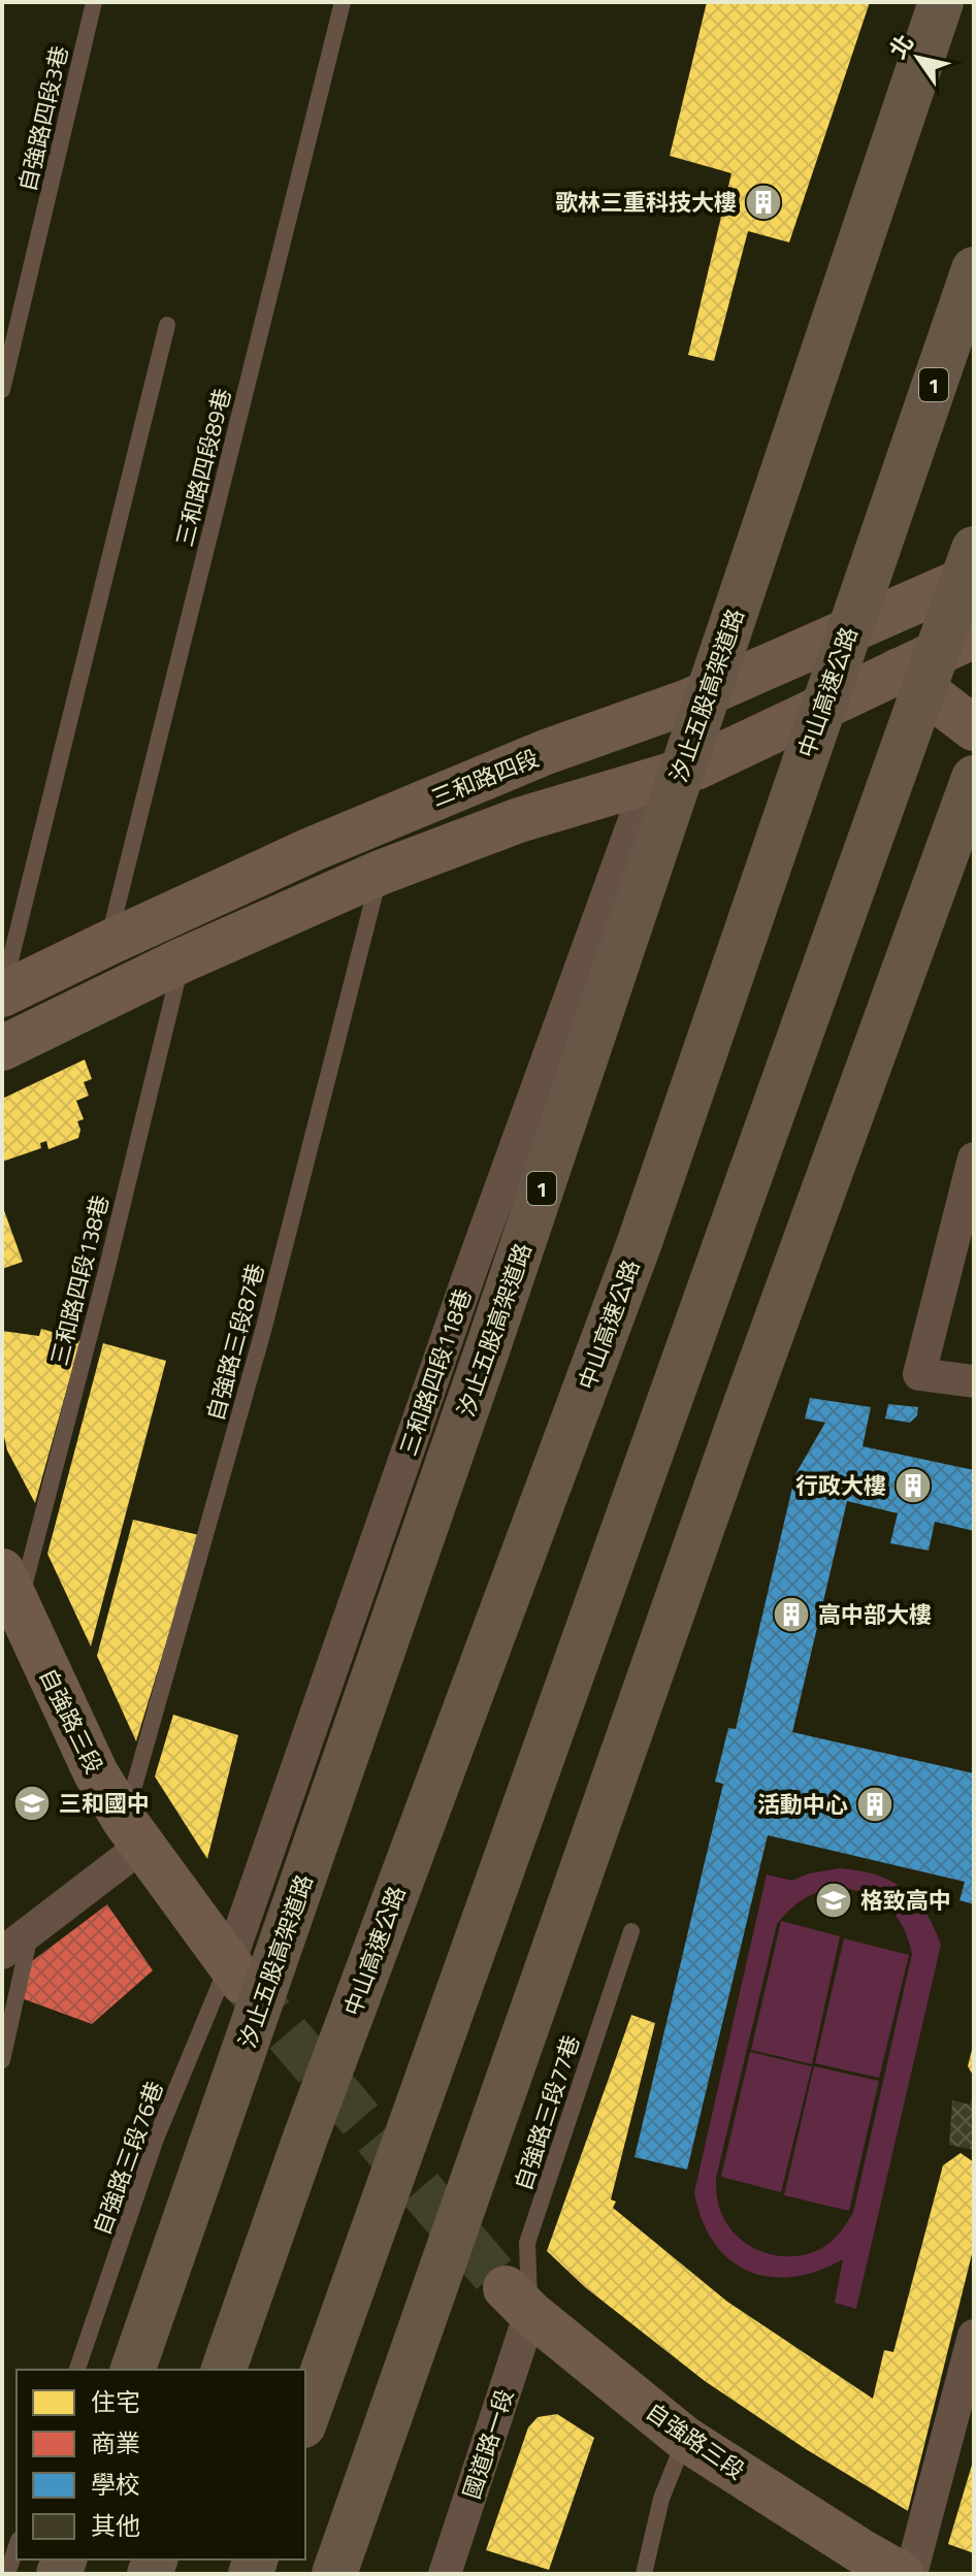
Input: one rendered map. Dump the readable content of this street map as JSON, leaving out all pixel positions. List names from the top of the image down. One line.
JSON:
{"streets":{"highway":["1","中山高速公路","汐止五股高架道路"],"main road":["三和路四段","自強路三段"],"street":["三和路四段118巷","國道路一段"],"lane":["自強路四段3巷","三和路四段89巷","三和路四段138巷","自強路三段87巷","自強路三段77巷","自強路三段76巷"]},"crossings":[["三和路四段89巷","三和路四段"],["三和路四段138巷","自強路三段"],["自強路三段87巷","自強路三段"],["三和路四段118巷","自強路三段"],["三和路四段118巷","自強路三段76巷"],["自強路三段","自強路三段77巷"],["自強路三段","自強路三段76巷"],["自強路三段","國道路一段"],["自強路三段77巷","國道路一段"]],"places":{"building":["歌林三重科技大樓","行政大樓","高中部大樓","活動中心"],"school or university":["三和國中","格致高中"]},"legend":["住宅","商業","學校","其他"],"north":"top left"}
